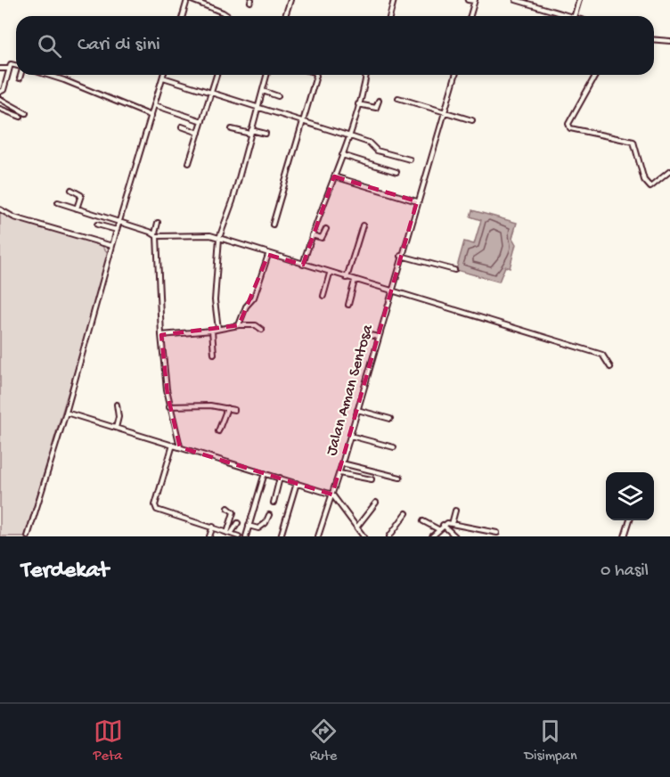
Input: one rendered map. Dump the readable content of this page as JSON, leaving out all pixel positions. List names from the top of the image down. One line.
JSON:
{"streets":{"street":["Jalan Aman Sentosa"]},"page":{"search":"Cari di sini","heading":["Terdekat","0 hasil"],"nav":["Peta","Rute","Disimpan"]}}
